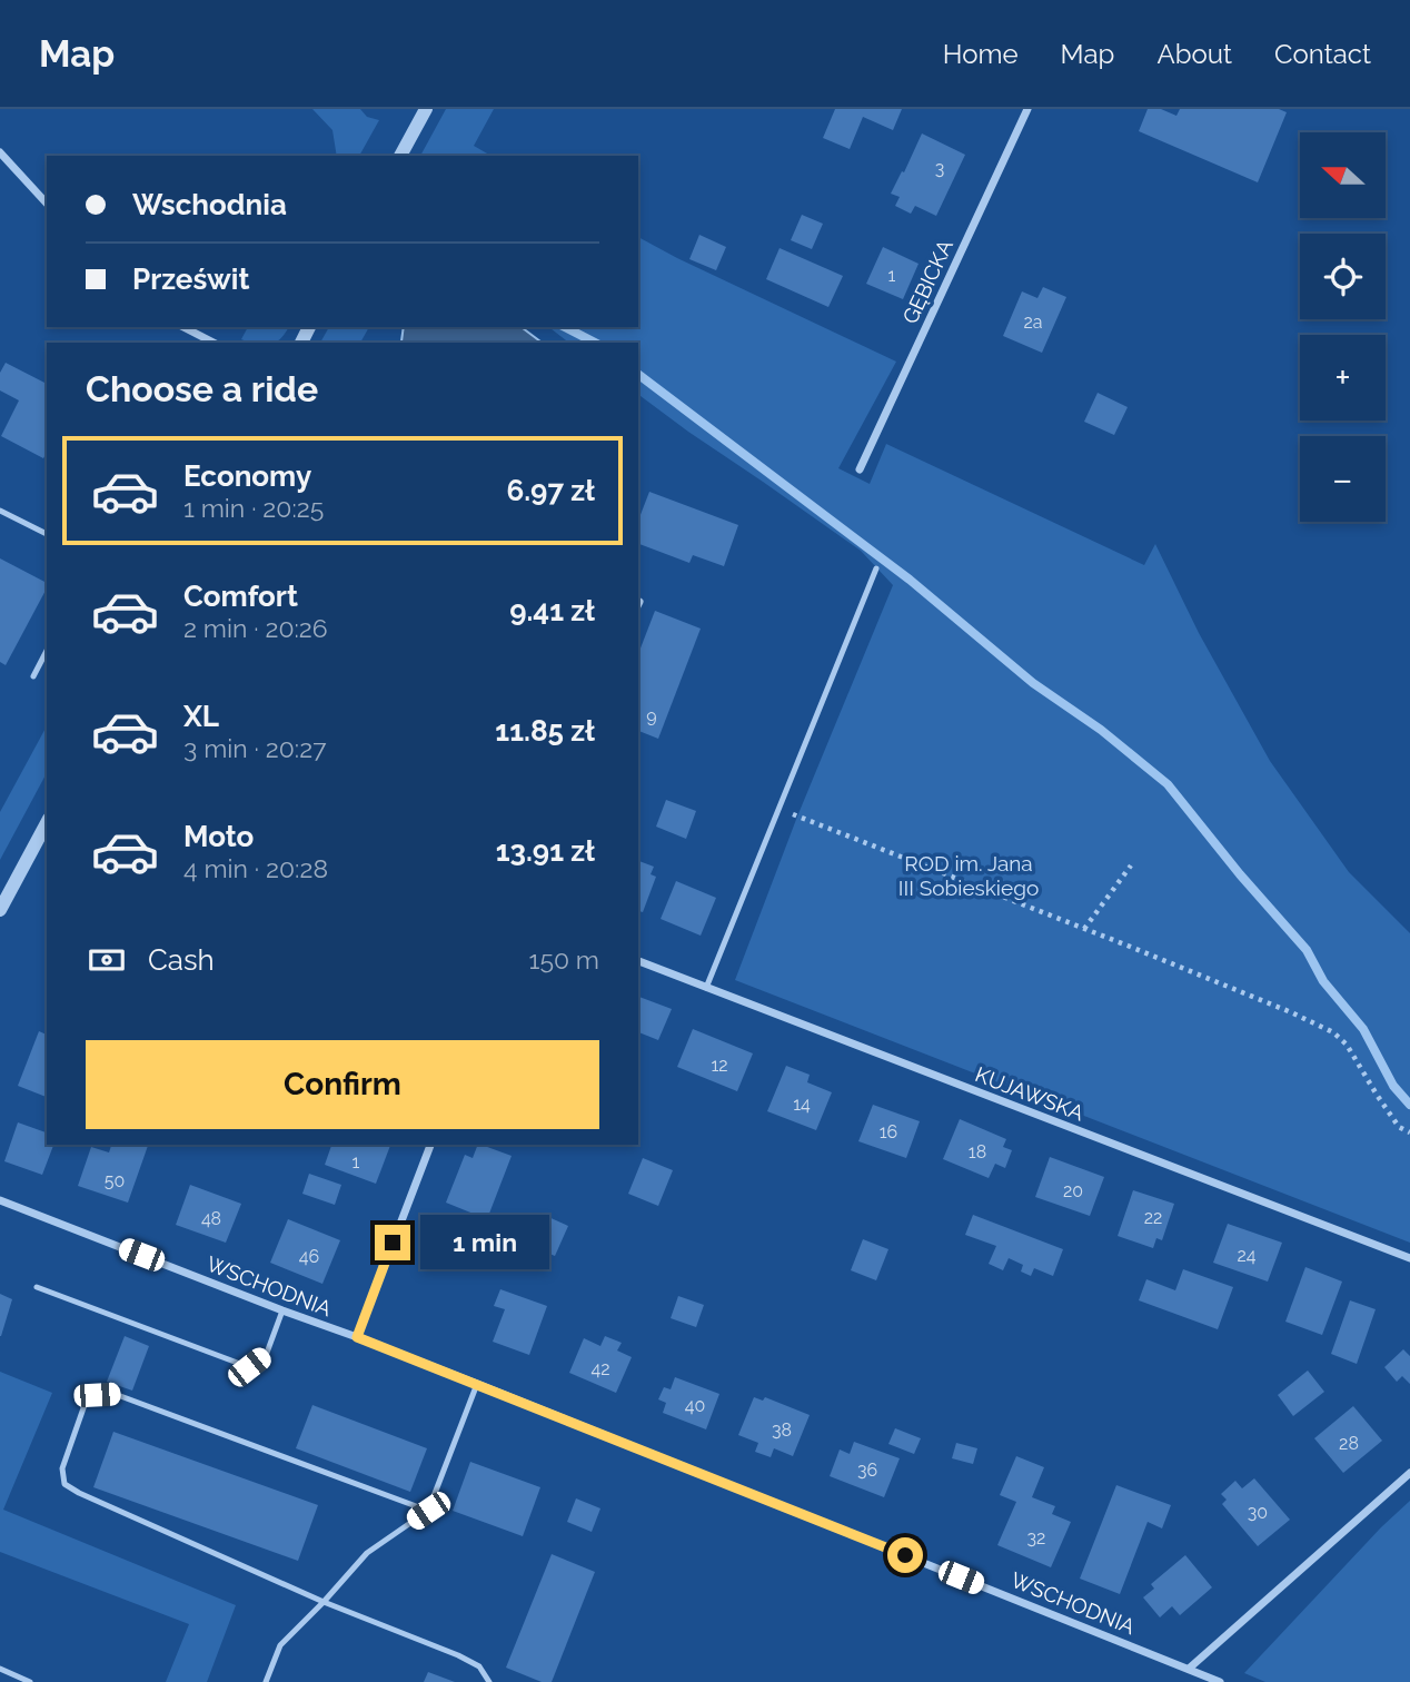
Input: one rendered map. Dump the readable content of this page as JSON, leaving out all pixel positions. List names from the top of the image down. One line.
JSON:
{"streets":{"street":["GĘBICKA","KUJAWSKA","WSCHODNIA"]},"parks":["ROD im. Jana III Sobieskiego"],"house_numbers":["3","1","2a","9","12","14","16","18","1","50","20","22","48","24","46","42","40","38","28","36","30","32"],"north":"left","page":{"header":"Map","nav":["Home","Map","About","Contact"],"map_buttons":["+","−"],"banner":["Wschodnia","Prześwit"],"heading":"Choose a ride","list":[{"name":"Economy","note":"1 min · 20:25","value":"6.97 zł"},{"name":"Comfort","note":"2 min · 20:26","value":"9.41 zł"},{"name":"XL","note":"3 min · 20:27","value":"11.85 zł"},{"name":"Moto","note":"4 min · 20:28","value":"13.91 zł"}],"pay":["Cash","150 m"],"buttons":"Confirm","bubble":"1 min"}}
